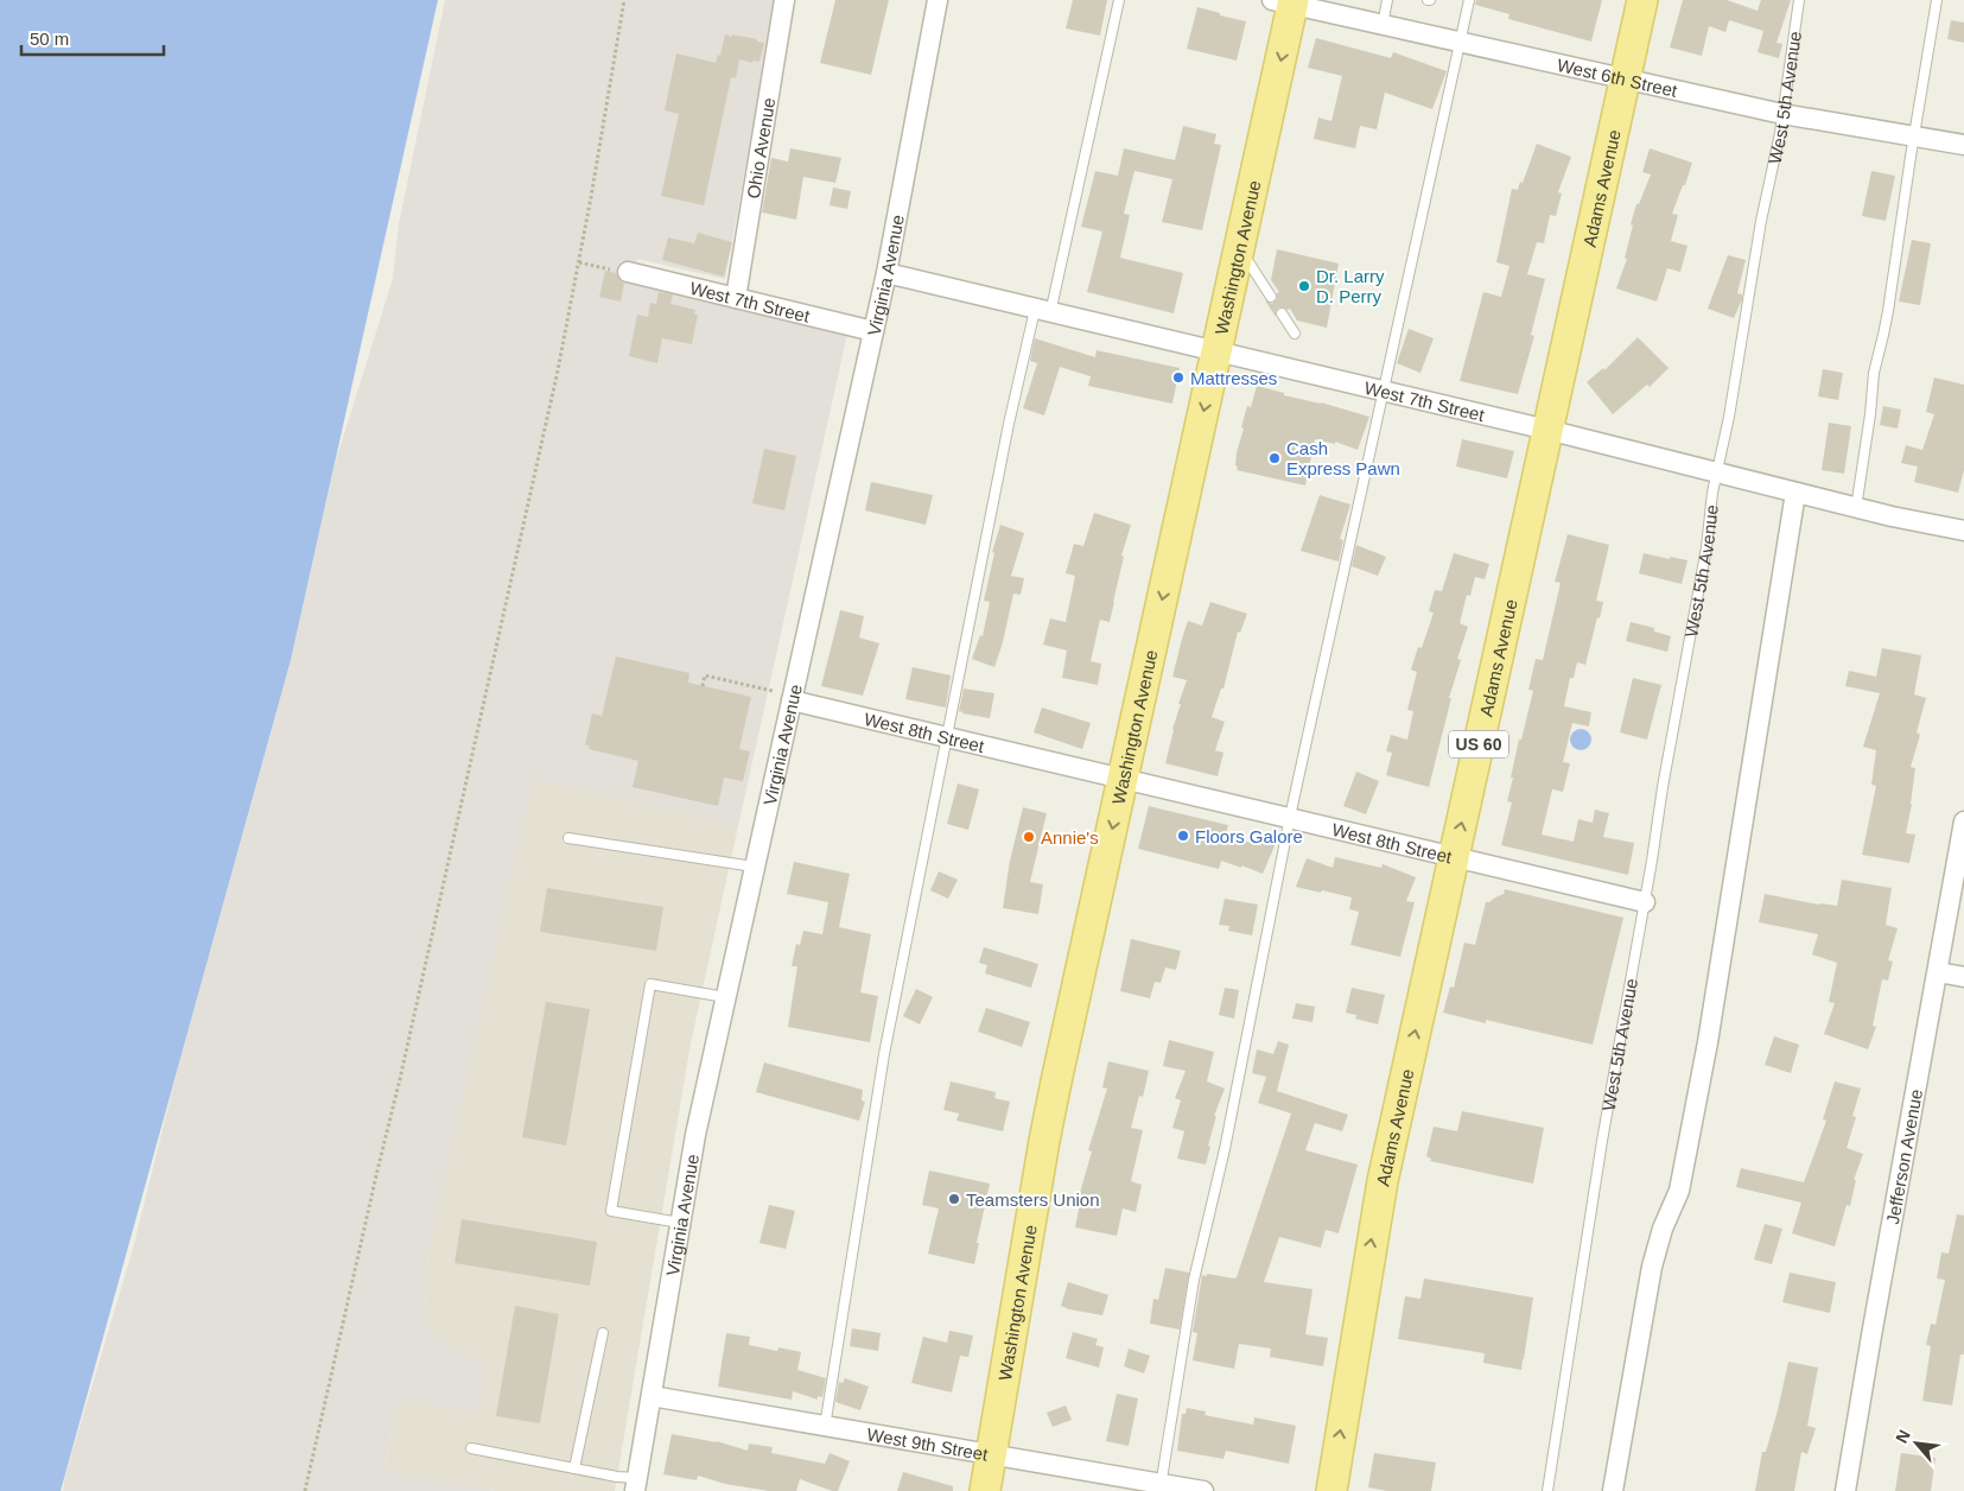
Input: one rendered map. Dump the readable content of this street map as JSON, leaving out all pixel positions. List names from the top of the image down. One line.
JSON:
{"streets":{"main road":["Adams Avenue","Washington Avenue","US 60"],"street":["West 6th Street","Ohio Avenue","Virginia Avenue","West 7th Street","West 8th Street","Jefferson Avenue","West 9th Street"],"lane":["West 5th Avenue"]},"crossings":[["West 6th Street","West 5th Avenue"],["West 6th Street","Adams Avenue"],["West 6th Street","Washington Avenue"],["West 5th Avenue","West 7th Street"],["West 5th Avenue","West 8th Street"],["Ohio Avenue","West 7th Street"],["Adams Avenue","West 7th Street"],["Adams Avenue","West 8th Street"],["Washington Avenue","West 7th Street"],["Washington Avenue","West 8th Street"],["Washington Avenue","West 9th Street"],["Virginia Avenue","West 7th Street"],["Virginia Avenue","West 8th Street"],["Virginia Avenue","West 9th Street"]],"one_way":["Adams Avenue","Washington Avenue"],"places":["Dr. Larry D. Perry","Mattresses","Cash Express Pawn","Floors Galore","Annie's","Teamsters Union"],"scale_bar":"50 m","north":"top left"}
